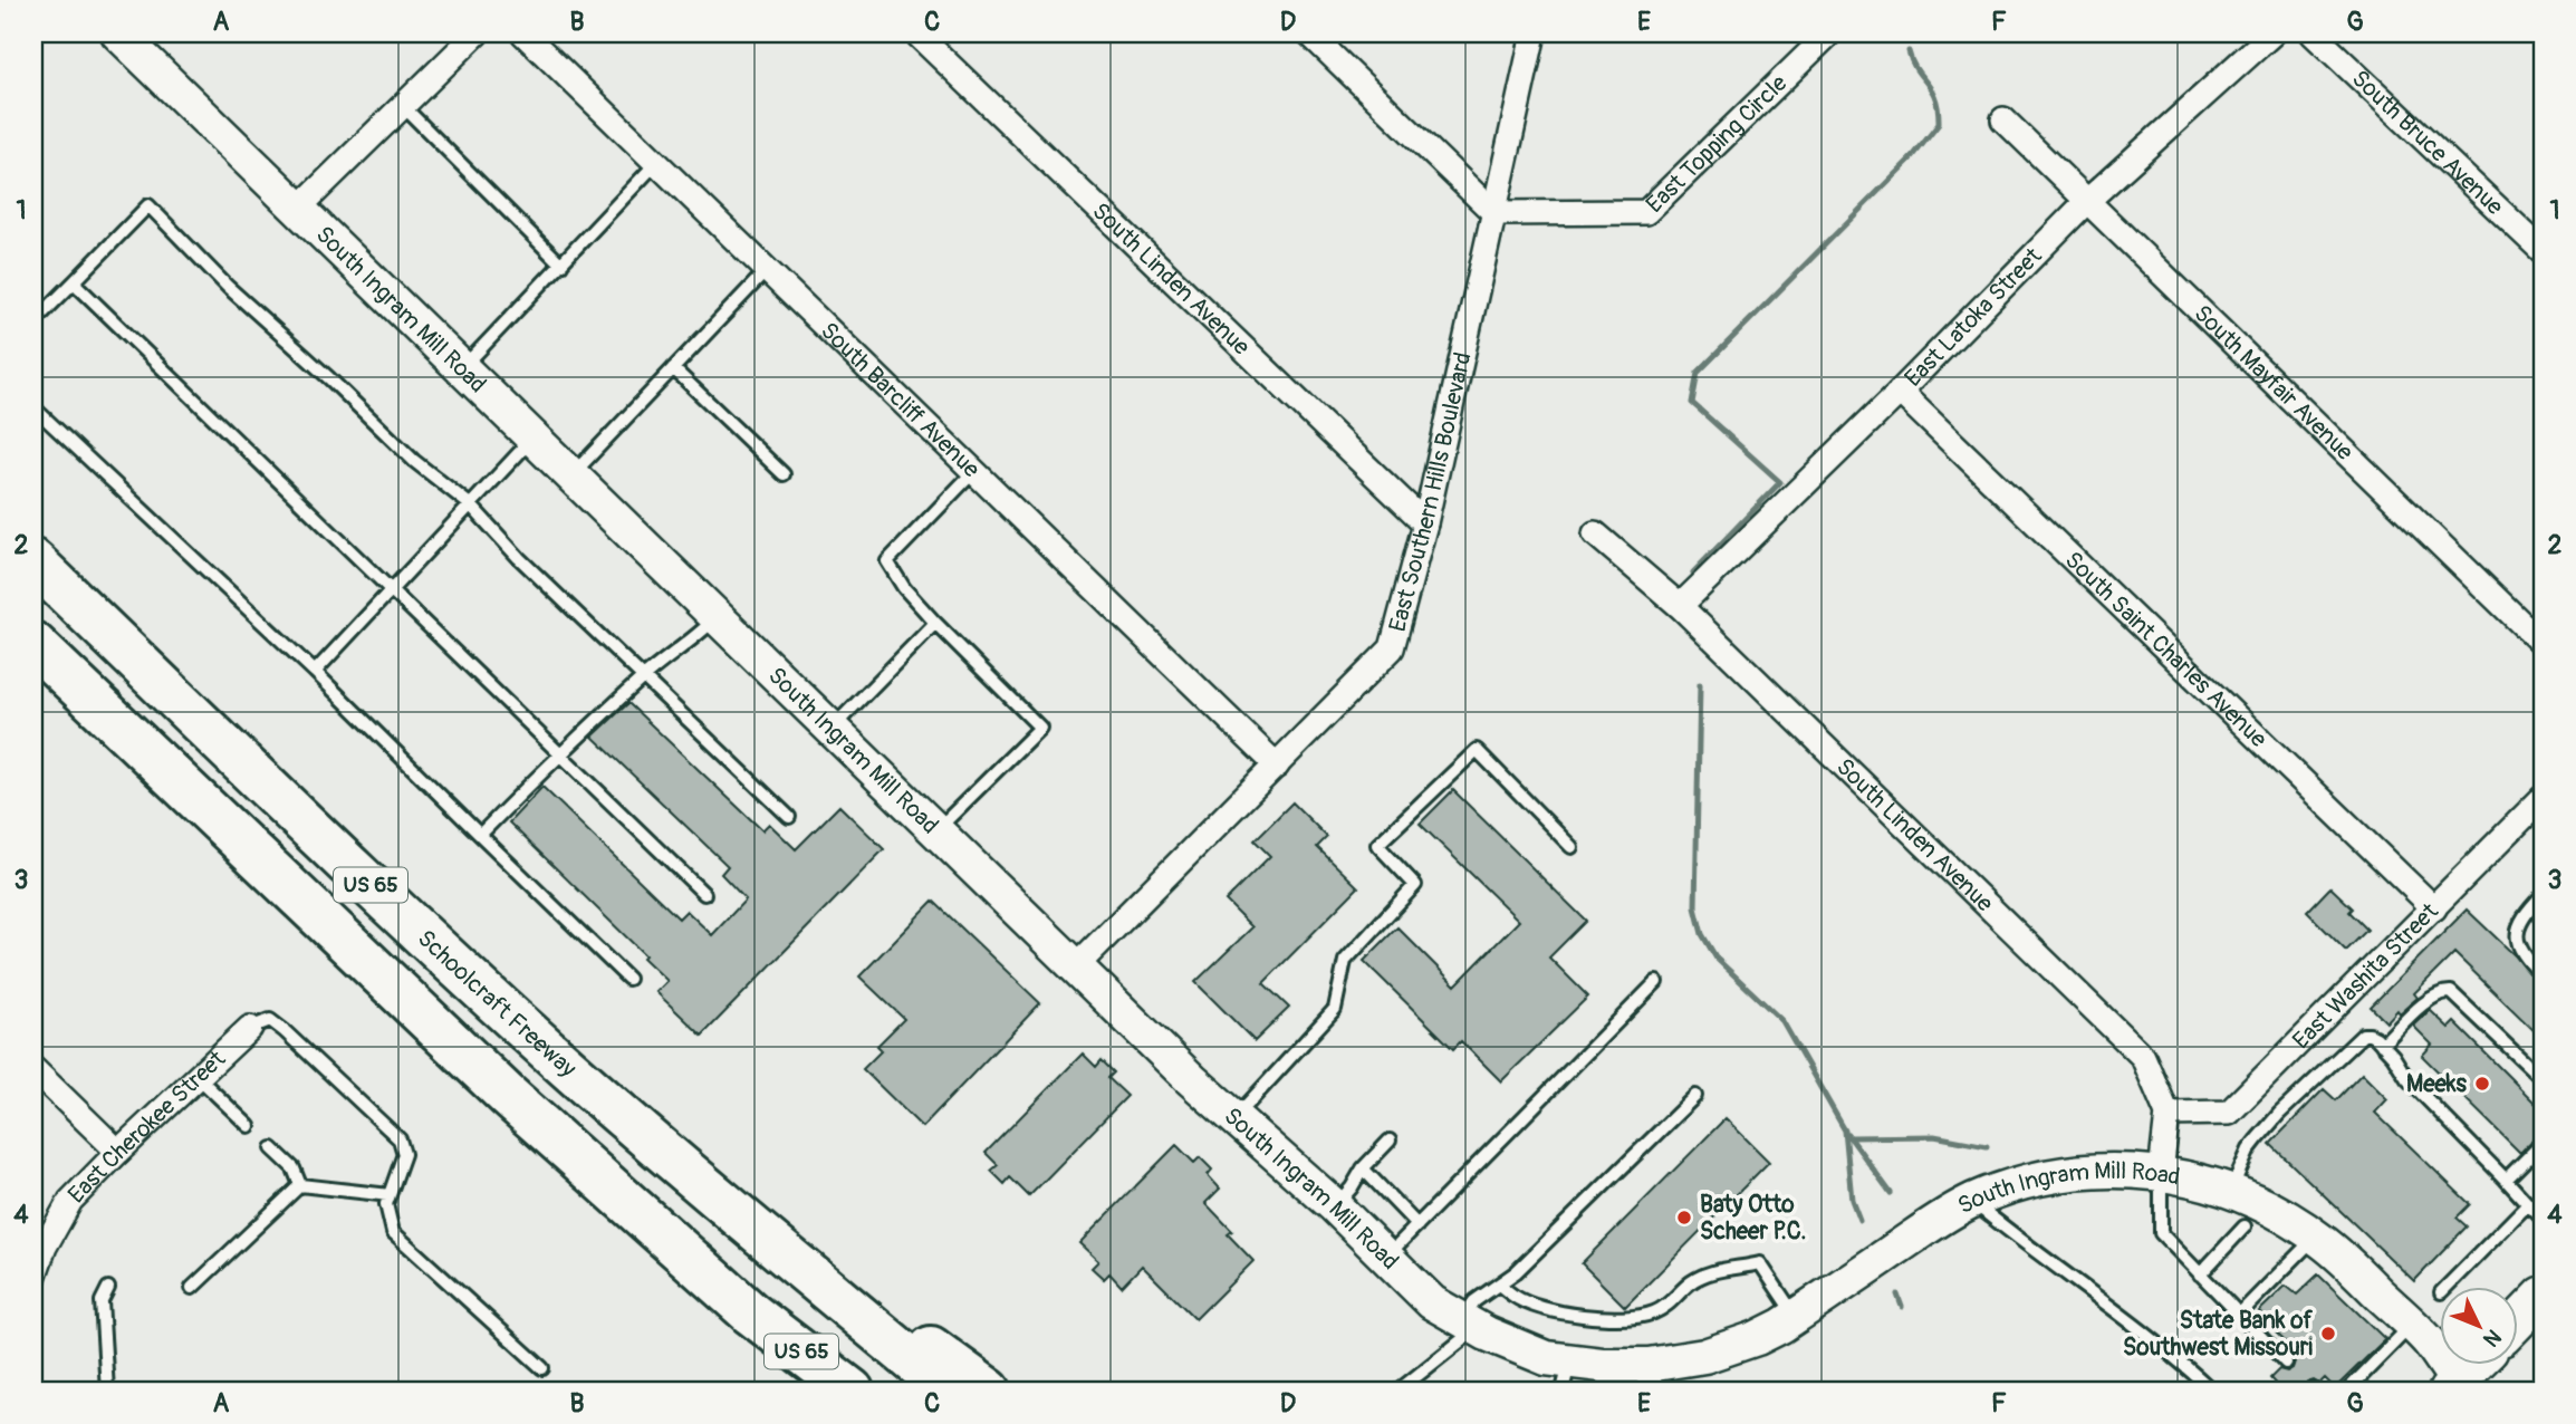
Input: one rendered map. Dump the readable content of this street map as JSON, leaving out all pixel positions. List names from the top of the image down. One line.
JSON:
{"streets":{"highway":["US 65","Schoolcraft Freeway"],"street":["East Topping Circle","South Bruce Avenue","South Linden Avenue","South Ingram Mill Road","East Latoka Street","South Mayfair Avenue","South Barcliff Avenue","East Southern Hills Boulevard","South Saint Charles Avenue","East Washita Street","East Cherokee Street"]},"crossings":[["East Topping Circle","East Southern Hills Boulevard"],["South Linden Avenue","South Ingram Mill Road"],["South Linden Avenue","East Latoka Street"],["South Linden Avenue","East Southern Hills Boulevard"],["South Linden Avenue","East Washita Street"],["South Ingram Mill Road","East Southern Hills Boulevard"],["East Latoka Street","South Mayfair Avenue"],["East Latoka Street","South Saint Charles Avenue"],["South Barcliff Avenue","East Southern Hills Boulevard"],["South Saint Charles Avenue","East Washita Street"]],"places":["Meeks","Baty Otto Scheer P.C.","State Bank of Southwest Missouri"],"north":"bottom right","grid":{"columns":["A","B","C","D","E","F","G"],"rows":["1","2","3","4"]}}
